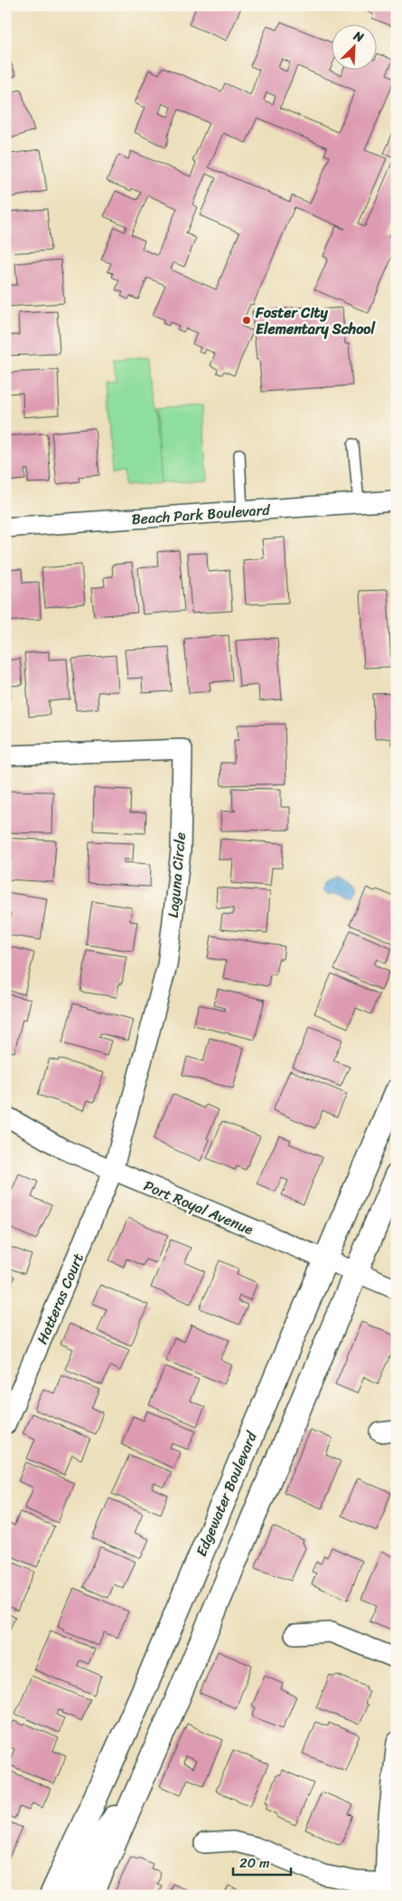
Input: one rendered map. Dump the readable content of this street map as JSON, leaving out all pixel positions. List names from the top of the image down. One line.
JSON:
{"streets":{"street":["Beach Park Boulevard","Laguna Circle","Port Royal Avenue","Hatteras Court","Edgewater Boulevard"]},"crossings":[["Laguna Circle","Port Royal Avenue"],["Laguna Circle","Hatteras Court"],["Port Royal Avenue","Hatteras Court"],["Port Royal Avenue","Edgewater Boulevard"]],"places":["Foster City Elementary School"],"scale_bar":"20 m","north":"top right"}
